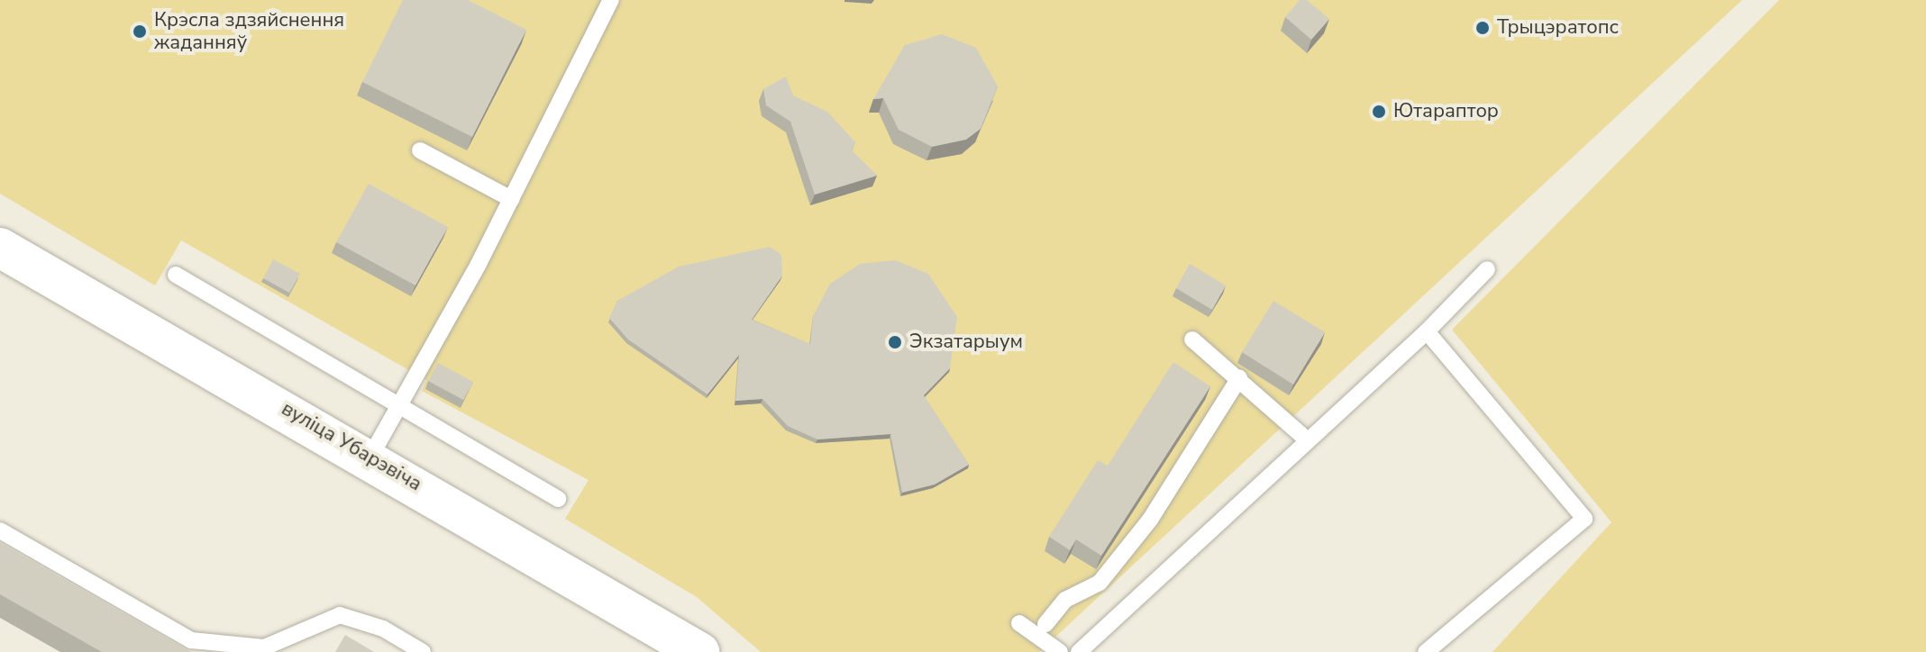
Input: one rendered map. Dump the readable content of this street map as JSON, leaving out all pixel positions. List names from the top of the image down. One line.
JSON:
{"streets":{"main road":["вуліца Убарэвіча"]},"places":["Трыцэратопс","Крэсла здзяйснення жаданняў","Ютараптор","Экзатарыум"]}
